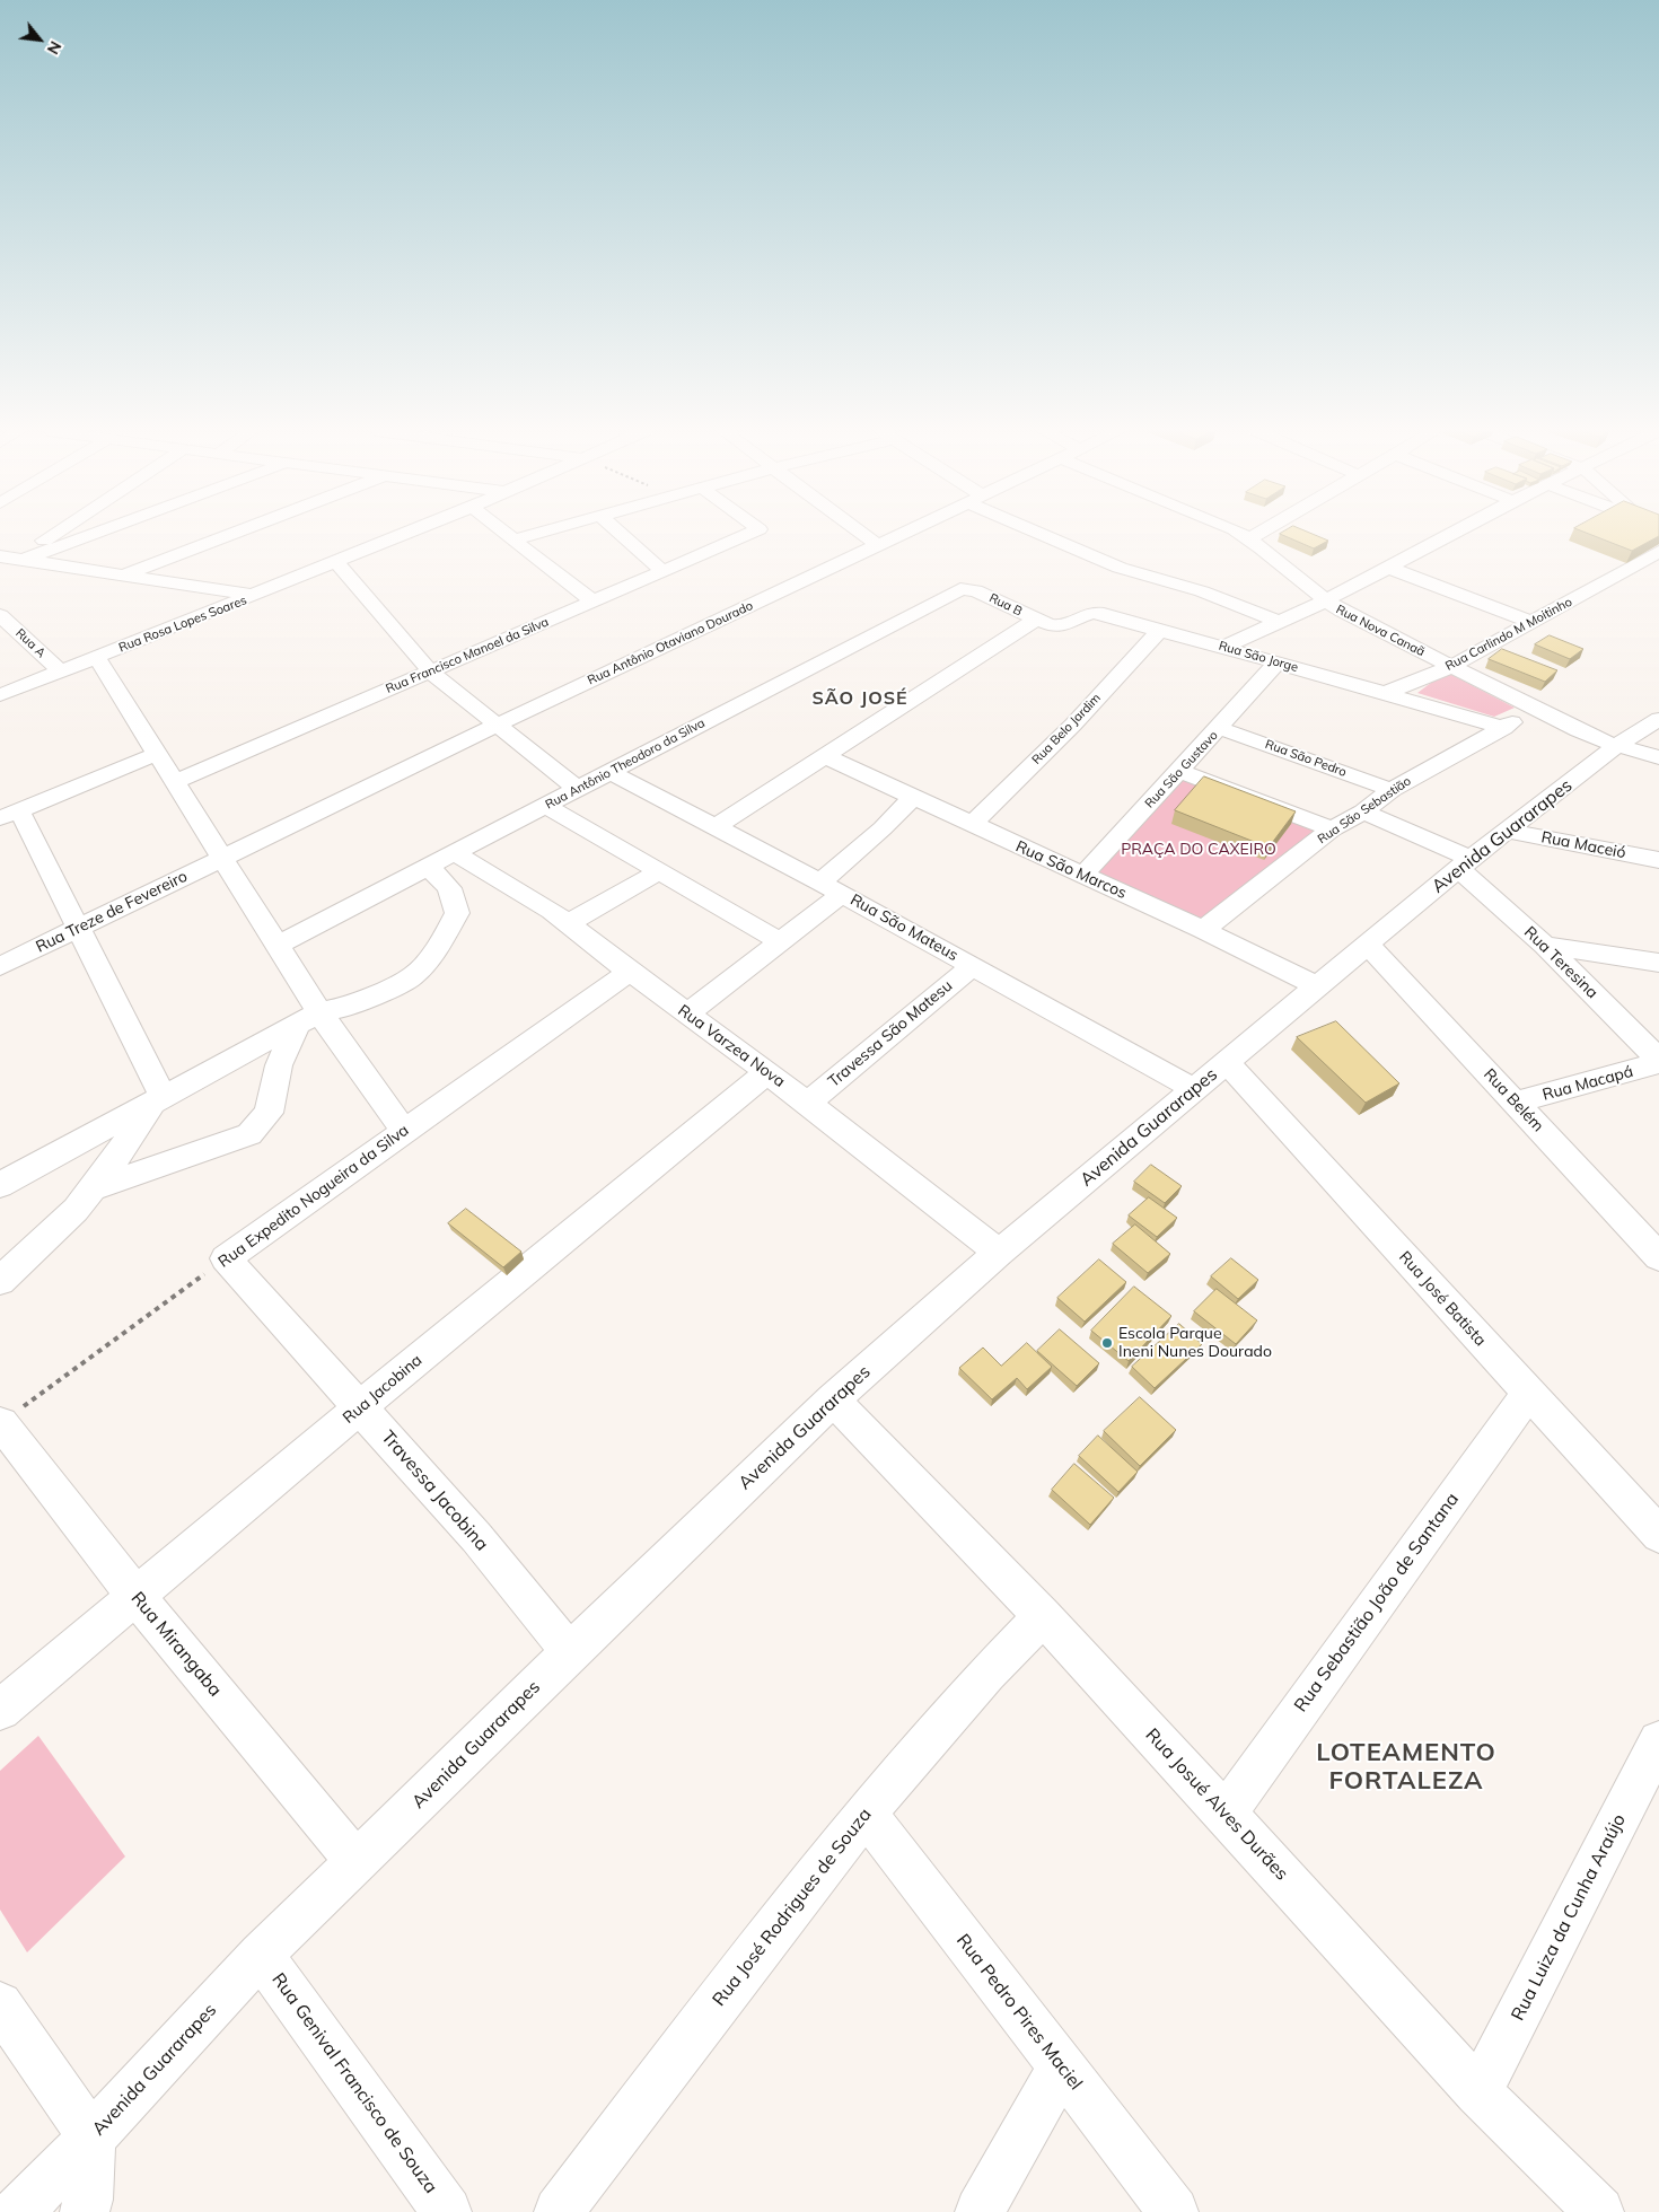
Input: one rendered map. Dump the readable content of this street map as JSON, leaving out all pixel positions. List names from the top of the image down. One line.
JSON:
{"streets":{"street":["Rua B","Rua Rosa Lopes Soares","Rua Nova Canaã","Rua Carlindo M Moitinho","Rua A","Rua Antônio Otaviano Dourado","Rua Francisco Manoel da Silva","Rua São Jorge","Rua Belo Jardim","Rua São Pedro","Rua Antônio Theodoro da Silva","Rua São Gustavo","Rua São Sebastião","Avenida Guararapes","Rua Maceió","Rua São Marcos","Rua Treze de Fevereiro","Rua São Mateus","Rua Teresina","Travessa São Matesu","Rua Varzea Nova","Rua Macapá","Rua Belém","Rua Expedito Nogueira da Silva","Rua José Batista","Rua Jacobina","Travessa Jacobina","Rua Sebastião João de Santana","Rua Mirangaba","Rua Josué Alves Durães","Rua José Rodrigues de Souza","Rua Luiza da Cunha Araújo","Rua Pedro Pires Maciel","Rua Genival Francisco de Souza"]},"crossings":[["Rua B","Rua São Jorge"],["Rua B","Rua Antônio Theodoro da Silva"],["Rua Rosa Lopes Soares","Rua A"],["Rua Nova Canaã","Rua Carlindo M Moitinho"],["Rua Nova Canaã","Rua São Sebastião"],["Rua Nova Canaã","Avenida Guararapes"],["Rua Carlindo M Moitinho","Rua São Jorge"],["Rua Antônio Otaviano Dourado","Rua Treze de Fevereiro"],["Rua São Jorge","Rua Belo Jardim"],["Rua São Jorge","Rua São Gustavo"],["Rua São Jorge","Rua São Sebastião"],["Rua Belo Jardim","Rua São Marcos"],["Rua São Pedro","Rua São Gustavo"],["Rua São Pedro","Rua São Sebastião"],["Rua Antônio Theodoro da Silva","Rua São Mateus"],["Rua Antônio Theodoro da Silva","Rua Varzea Nova"],["Rua São Gustavo","Rua São Marcos"],["Rua São Sebastião","Rua São Marcos"],["Rua São Sebastião","Rua Teresina"],["Avenida Guararapes","Rua Maceió"],["Avenida Guararapes","Rua São Marcos"],["Avenida Guararapes","Rua São Mateus"],["Avenida Guararapes","Rua Teresina"],["Avenida Guararapes","Rua Varzea Nova"],["Avenida Guararapes","Rua Belém"],["Avenida Guararapes","Rua José Batista"],["Avenida Guararapes","Travessa Jacobina"],["Avenida Guararapes","Rua Mirangaba"],["Avenida Guararapes","Rua Josué Alves Durães"],["Avenida Guararapes","Rua Genival Francisco de Souza"],["Rua São Mateus","Travessa São Matesu"],["Rua Teresina","Rua Macapá"],["Travessa São Matesu","Rua Varzea Nova"],["Rua Varzea Nova","Rua Expedito Nogueira da Silva"],["Rua Varzea Nova","Rua Jacobina"],["Rua Macapá","Rua Belém"],["Rua Expedito Nogueira da Silva","Travessa Jacobina"],["Rua Expedito Nogueira da Silva","Rua Mirangaba"],["Rua José Batista","Rua Sebastião João de Santana"],["Rua Jacobina","Travessa Jacobina"],["Rua Jacobina","Rua Mirangaba"],["Rua Sebastião João de Santana","Rua Josué Alves Durães"],["Rua Josué Alves Durães","Rua José Rodrigues de Souza"],["Rua Josué Alves Durães","Rua Luiza da Cunha Araújo"],["Rua José Rodrigues de Souza","Rua Pedro Pires Maciel"]],"districts":["SÃO JOSÉ","LOTEAMENTO FORTALEZA"],"parks":["PRAÇA DO CAXEIRO"],"places":["Escola Parque Ineni Nunes Dourado"],"north":"bottom right"}
